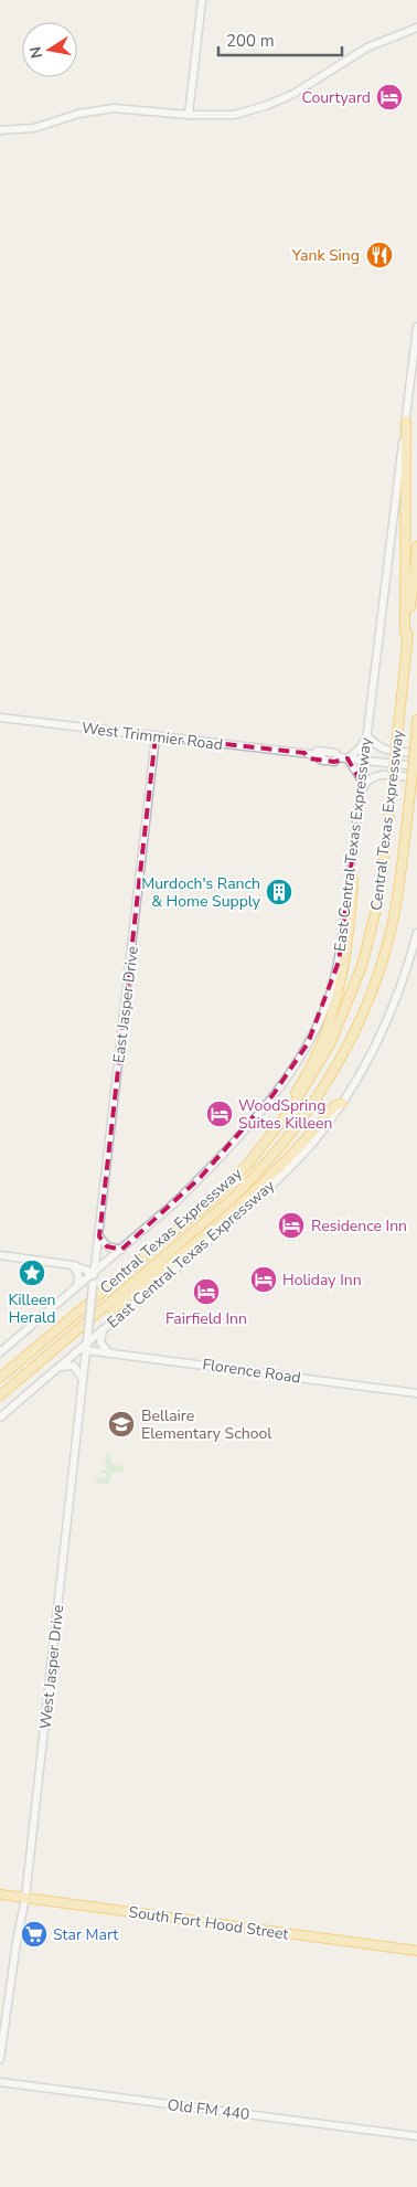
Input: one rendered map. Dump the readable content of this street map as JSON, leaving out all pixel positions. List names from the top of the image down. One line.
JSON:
{"streets":{"highway":["Central Texas Expressway","South Fort Hood Street"],"street":["West Trimmier Road","East Central Texas Expressway","East Jasper Drive","Florence Road","West Jasper Drive","Old FM 440"]},"crossings":[["West Trimmier Road","East Central Texas Expressway"],["West Trimmier Road","East Jasper Drive"],["East Central Texas Expressway","East Jasper Drive"],["East Central Texas Expressway","Florence Road"],["East Central Texas Expressway","West Jasper Drive"],["East Jasper Drive","West Jasper Drive"],["Florence Road","West Jasper Drive"],["West Jasper Drive","South Fort Hood Street"]],"places":{"hotel":["Courtyard","WoodSpring Suites Killeen","Residence Inn","Holiday Inn","Fairfield Inn"],"restaurant":["Yank Sing"],"building":["Murdoch's Ranch & Home Supply"],"place":["Killeen Herald"],"school or university":["Bellaire Elementary School"],"supermarket":["Star Mart"]},"scale_bar":"200 m","north":"left"}
